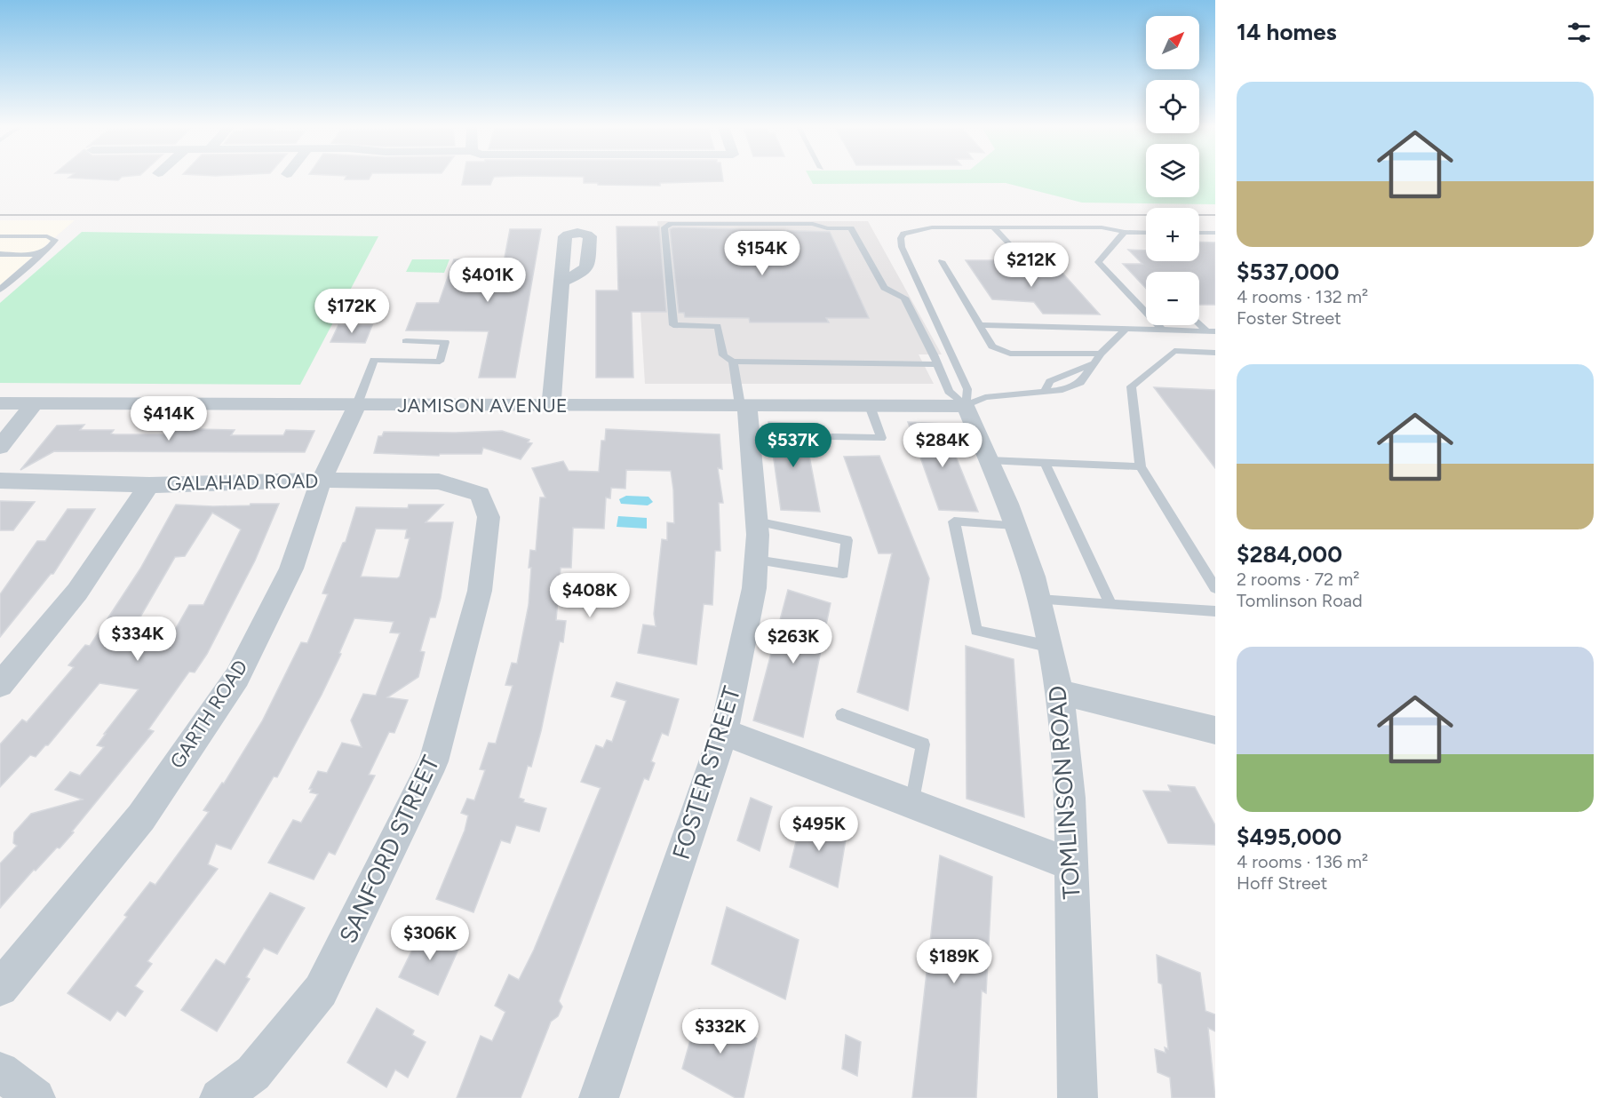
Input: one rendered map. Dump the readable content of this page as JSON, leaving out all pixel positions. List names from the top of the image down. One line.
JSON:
{"streets":{"street":["JAMISON AVENUE","GALAHAD ROAD","GARTH ROAD","FOSTER STREET","TOMLINSON ROAD","SANFORD STREET"]},"crossings":[["JAMISON AVENUE","GARTH ROAD"],["JAMISON AVENUE","FOSTER STREET"],["JAMISON AVENUE","TOMLINSON ROAD"],["GALAHAD ROAD","GARTH ROAD"],["GALAHAD ROAD","SANFORD STREET"]],"north":"top right","page":{"heading":"14 homes","map_buttons":["+","−"],"list":[{"name":"$537,000","note":"4 rooms · 132 m² · Foster Street"},{"name":"$284,000","note":"2 rooms · 72 m² · Tomlinson Road"},{"name":"$495,000","note":"4 rooms · 136 m² · Hoff Street"}],"price":["$154K","$212K","$401K","$172K","$414K","$537K","$284K","$408K","$334K","$263K","$495K","$306K","$189K","$332K"]}}
